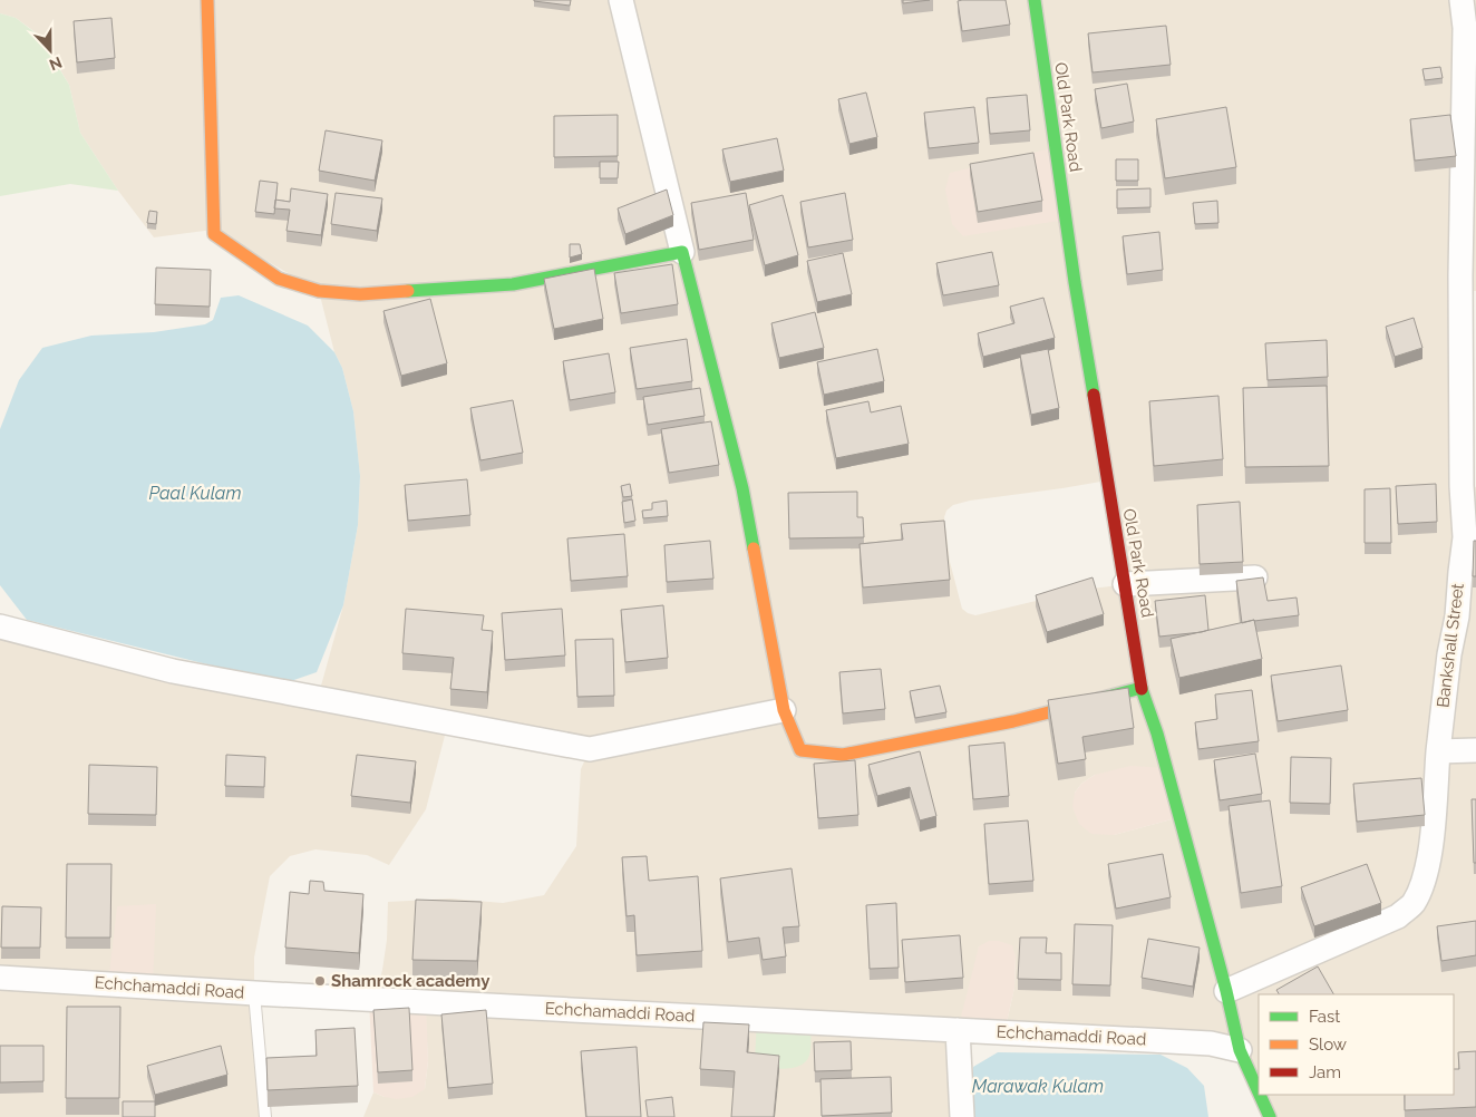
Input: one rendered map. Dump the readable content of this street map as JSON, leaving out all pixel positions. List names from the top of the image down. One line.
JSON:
{"streets":{"street":["Old Park Road","Bankshall Street","Echchamaddi Road"]},"crossings":[["Old Park Road","Bankshall Street"],["Old Park Road","Echchamaddi Road"]],"water":["Paal Kulam","Marawak Kulam"],"places":["Shamrock academy"],"legend":["Fast","Slow","Jam"],"north":"bottom"}
